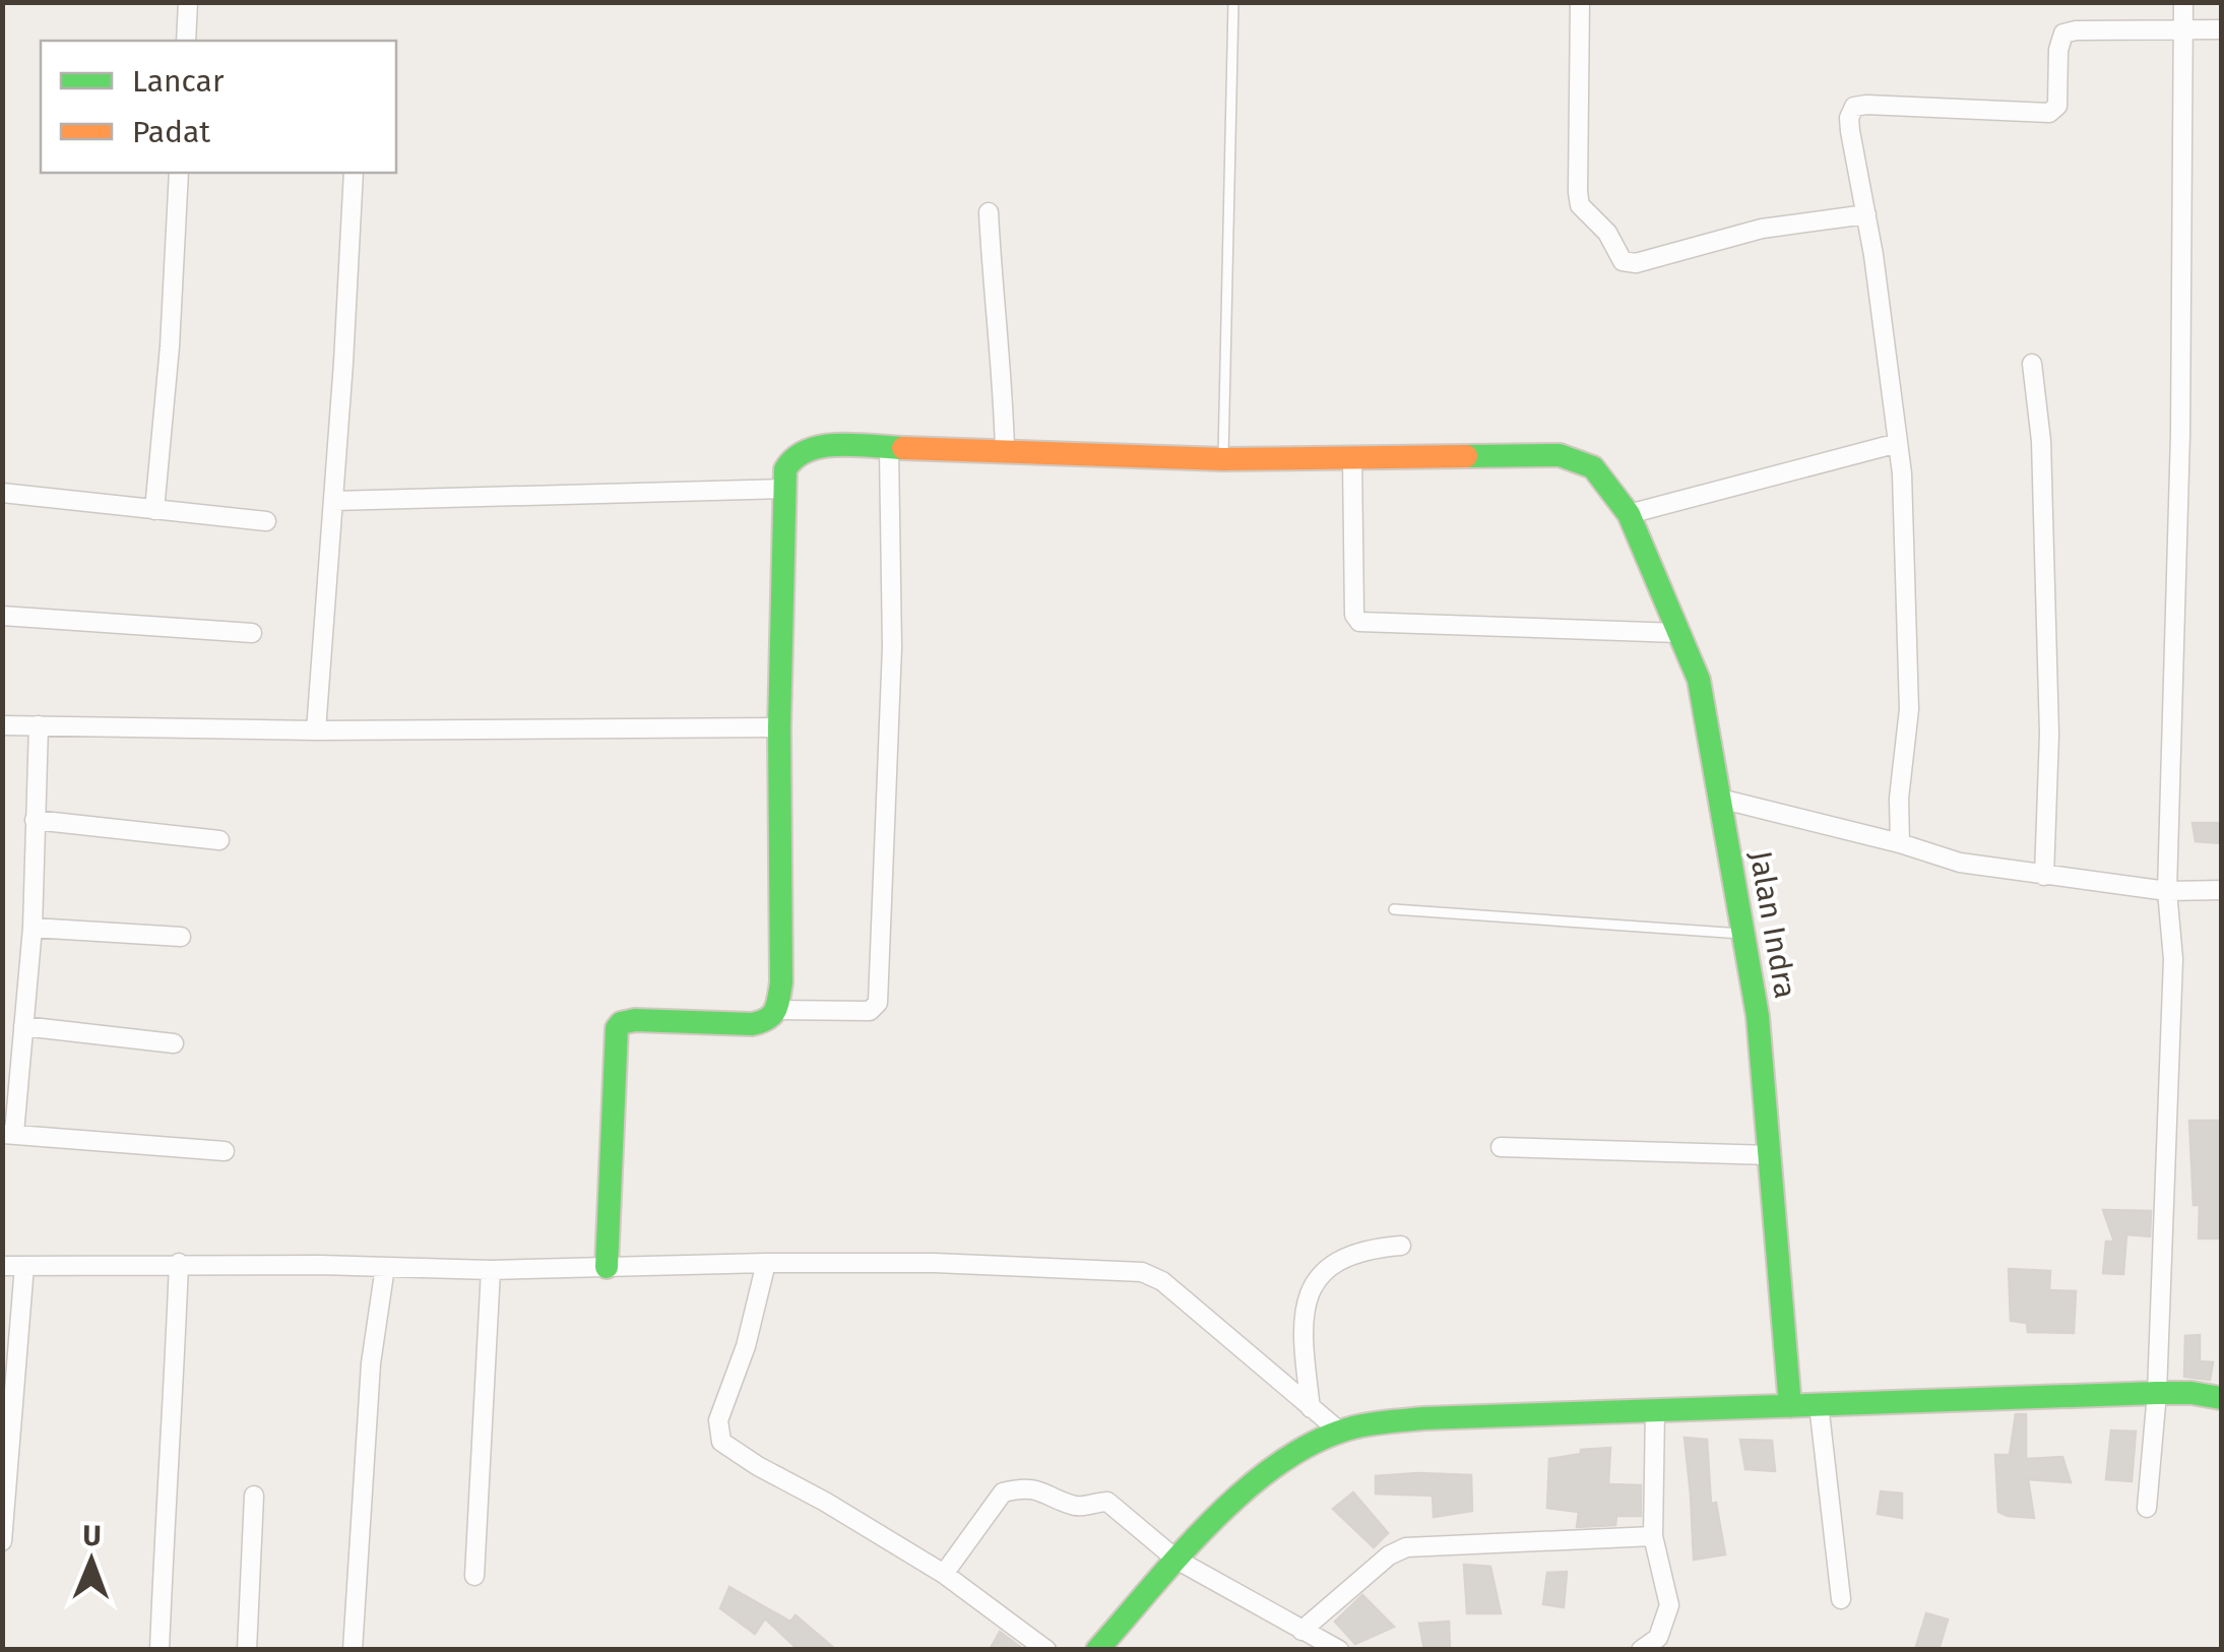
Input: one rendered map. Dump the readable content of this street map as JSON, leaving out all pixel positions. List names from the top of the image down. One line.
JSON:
{"streets":{"street":["Jalan Indra"]},"legend":["Lancar","Padat"],"north":"top"}
